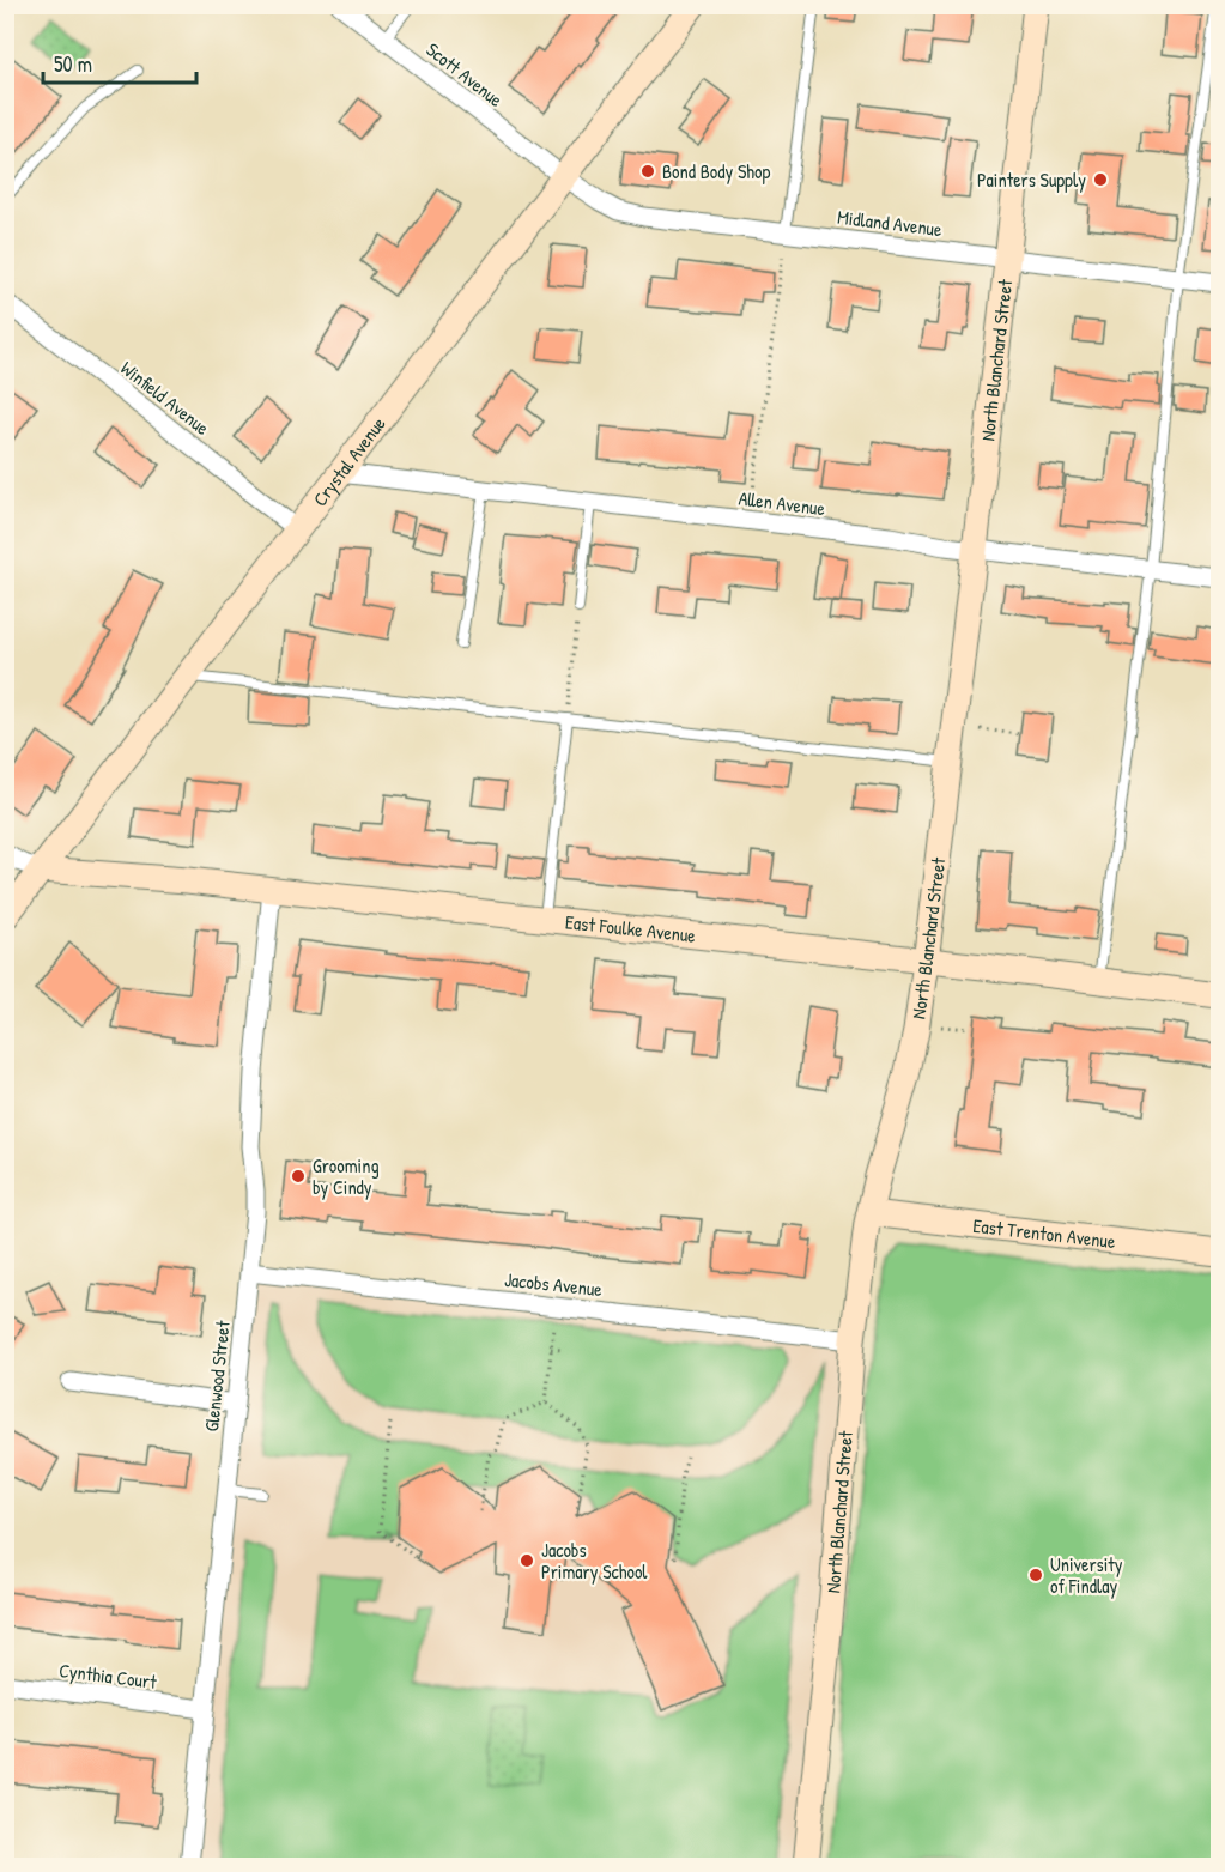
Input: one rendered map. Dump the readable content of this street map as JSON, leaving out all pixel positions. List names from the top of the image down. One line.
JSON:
{"streets":{"street":["Scott Avenue","Midland Avenue","North Blanchard Street","Winfield Avenue","Crystal Avenue","Allen Avenue","East Foulke Avenue","East Trenton Avenue","Jacobs Avenue","Glenwood Street","Cynthia Court"]},"crossings":[["Scott Avenue","Midland Avenue"],["Scott Avenue","Crystal Avenue"],["Midland Avenue","North Blanchard Street"],["Midland Avenue","Crystal Avenue"],["North Blanchard Street","Allen Avenue"],["North Blanchard Street","East Foulke Avenue"],["North Blanchard Street","East Trenton Avenue"],["North Blanchard Street","Jacobs Avenue"],["Winfield Avenue","Crystal Avenue"],["Crystal Avenue","Allen Avenue"],["Crystal Avenue","East Foulke Avenue"],["East Foulke Avenue","Glenwood Street"],["Jacobs Avenue","Glenwood Street"],["Glenwood Street","Cynthia Court"]],"places":["Bond Body Shop","Painters Supply","Grooming by Cindy","Jacobs Primary School","University of Findlay"],"scale_bar":"50 m"}
